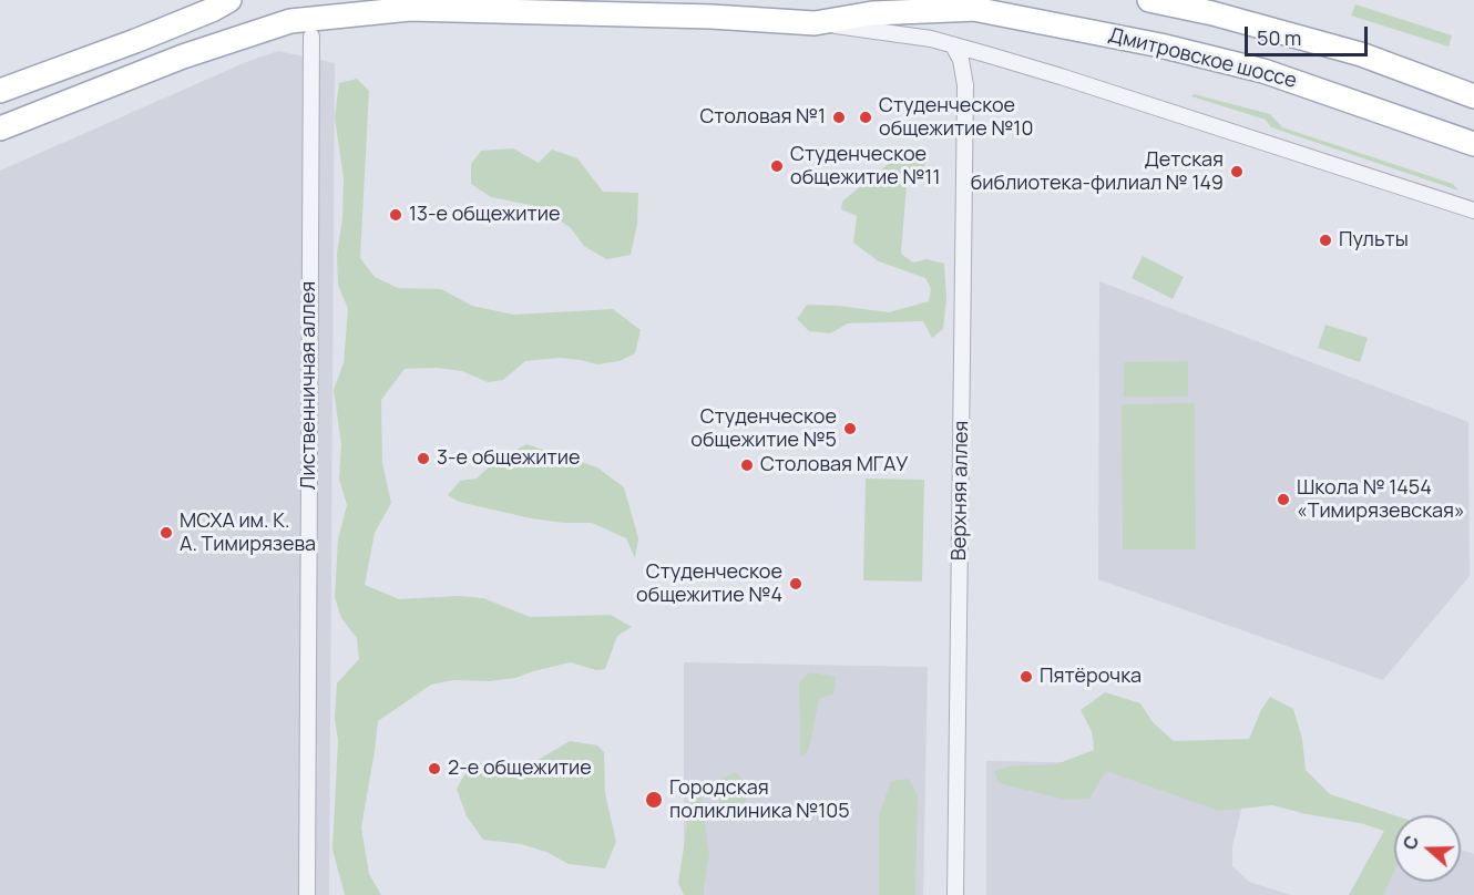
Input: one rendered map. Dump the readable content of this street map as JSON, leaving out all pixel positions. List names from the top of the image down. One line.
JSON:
{"streets":{"main road":["Дмитровское шоссе"],"street":["Лиственничная аллея","Верхняя аллея"]},"places":["Столовая №1","Студенческое общежитие №10","Студенческое общежитие №11","Детская библиотека-филиал № 149","13-е общежитие","Пульты","Студенческое общежитие №5","3-е общежитие","Столовая МГАУ","Школа № 1454 «Тимирязевская»","МСХА им. К. А. Тимирязева","Студенческое общежитие №4","Пятёрочка","2-е общежитие","Городская поликлиника №105"],"scale_bar":"50 m","north":"left"}
